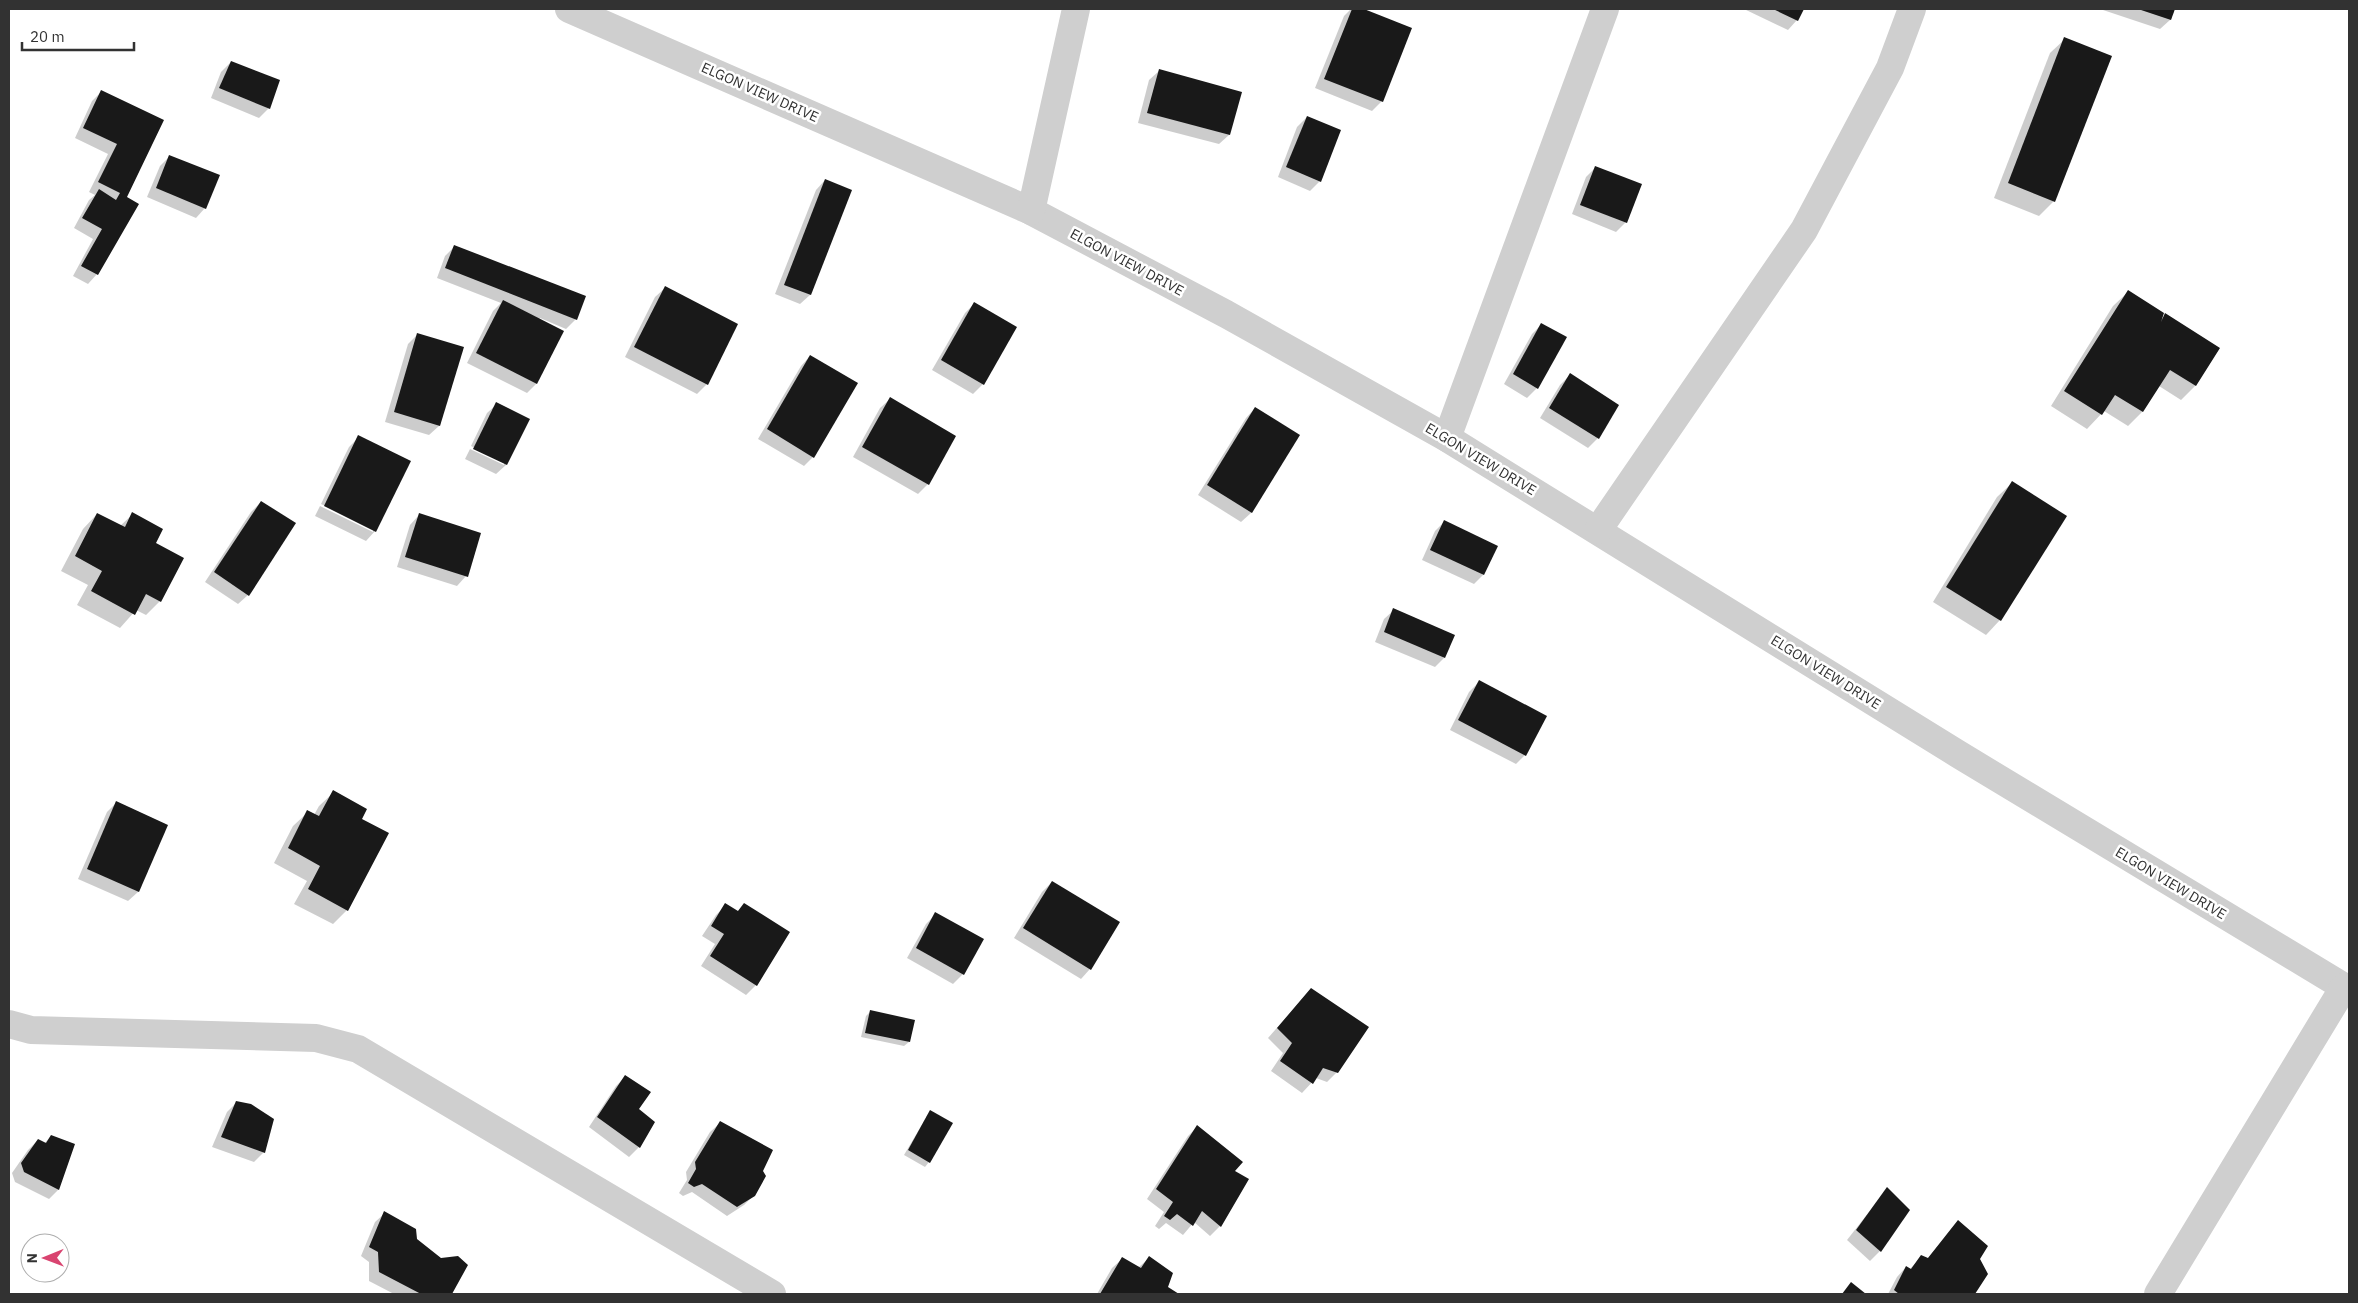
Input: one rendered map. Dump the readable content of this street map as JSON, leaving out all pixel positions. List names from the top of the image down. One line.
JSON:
{"streets":{"street":["ELGON VIEW DRIVE"]},"scale_bar":"20 m","north":"left"}
